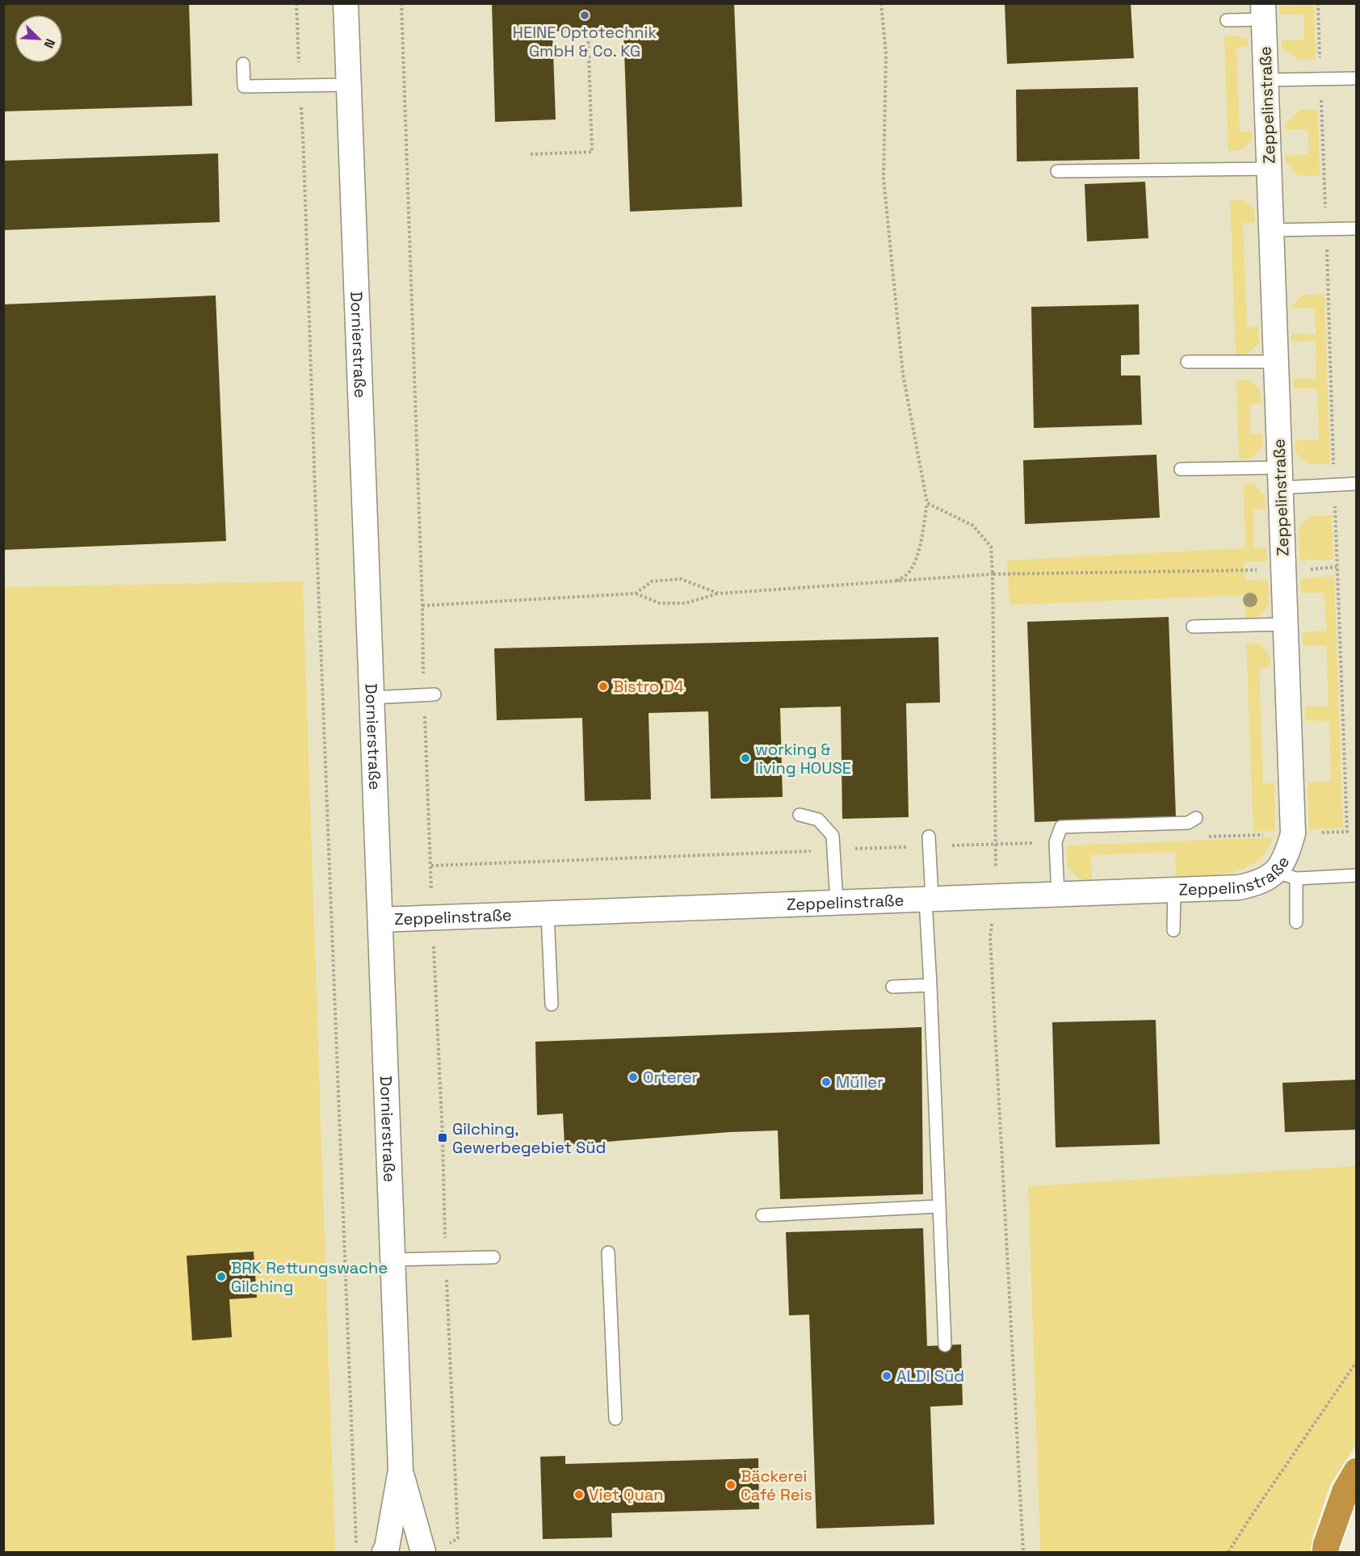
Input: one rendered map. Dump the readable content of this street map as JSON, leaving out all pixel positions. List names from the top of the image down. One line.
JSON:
{"streets":{"street":["Zeppelinstraße","Dornierstraße"]},"crossings":[["Zeppelinstraße","Dornierstraße"]],"places":{"other":["HEINE Optotechnik GmbH & Co. KG","Bistro D4","working & living HOUSE","Orterer","Müller","BRK Rettungswache Gilching","ALDI Süd","Bäckerei Café Reis","Viet Quan"],"transit":["Gilching, Gewerbegebiet Süd"]},"north":"bottom right"}
